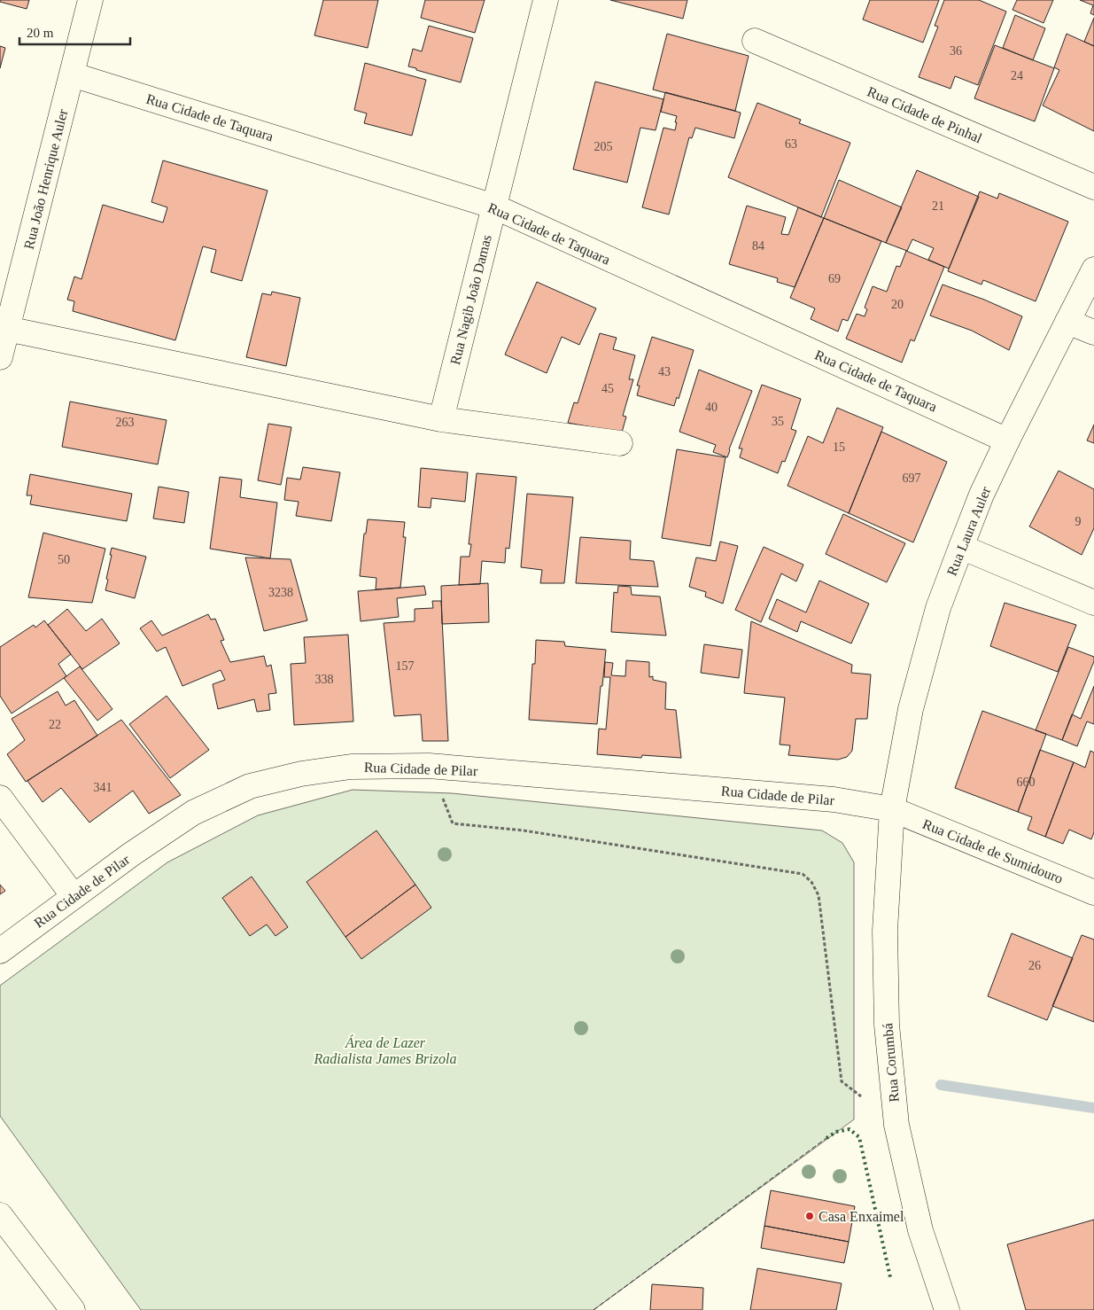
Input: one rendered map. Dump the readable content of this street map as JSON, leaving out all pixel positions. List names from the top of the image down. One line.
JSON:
{"streets":{"street":["Rua Cidade de Pinhal","Rua Cidade de Taquara","Rua João Henrique Auler","Rua Nagib João Damas","Rua Laura Auler","Rua Cidade de Pilar","Rua Cidade de Sumidouro","Rua Corumbá"]},"crossings":[["Rua Cidade de Taquara","Rua João Henrique Auler"],["Rua Cidade de Taquara","Rua Nagib João Damas"],["Rua Cidade de Taquara","Rua Laura Auler"],["Rua Laura Auler","Rua Cidade de Pilar"],["Rua Laura Auler","Rua Cidade de Sumidouro"],["Rua Laura Auler","Rua Corumbá"],["Rua Cidade de Pilar","Rua Cidade de Sumidouro"],["Rua Cidade de Pilar","Rua Corumbá"],["Rua Cidade de Sumidouro","Rua Corumbá"]],"parks":["Área de Lazer Radialista James Brizola"],"places":["Casa Enxaimel"],"house_numbers":["36","24","63","205","21","84","69","20","43","45","40","35","263","15","697","9","50","3238","157","338","22","660","341","26"],"scale_bar":"20 m"}
